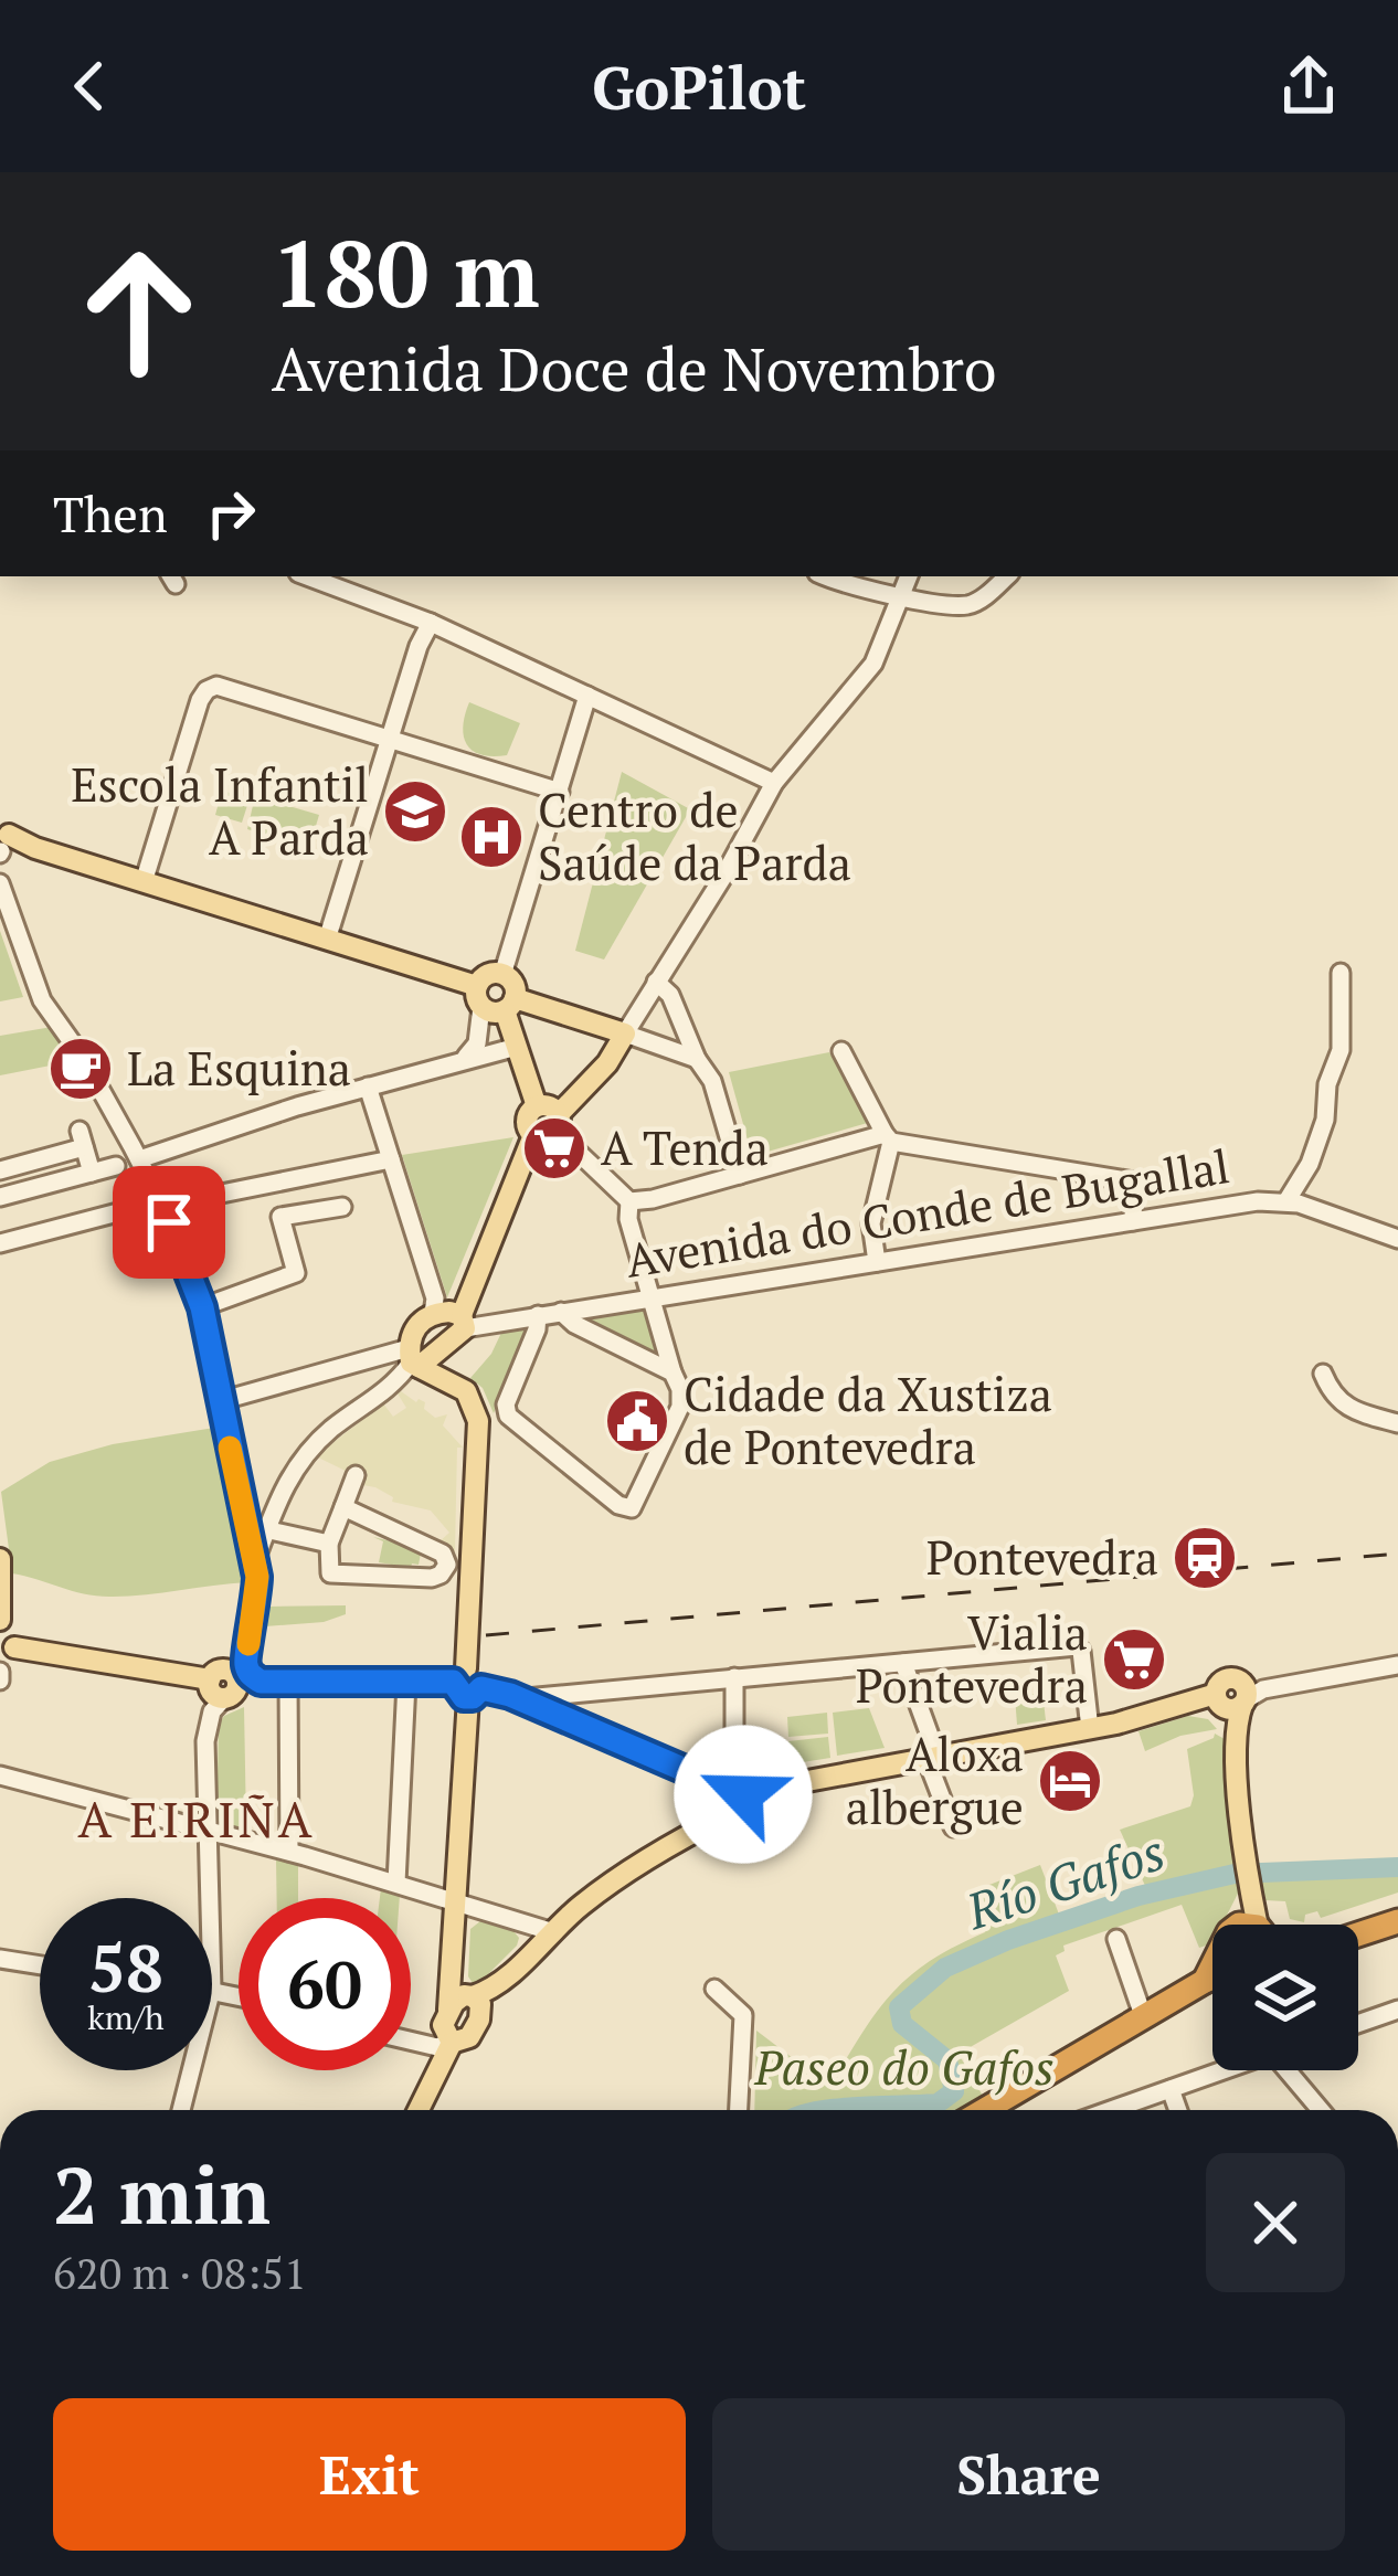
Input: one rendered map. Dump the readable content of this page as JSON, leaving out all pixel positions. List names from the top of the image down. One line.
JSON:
{"streets":{"street":["Avenida do Conde de Bugallal"]},"districts":["A EIRIÑA"],"water":["Río Gafos"],"parks":["Paseo do Gafos"],"places":{"school or university":["Escola Infantil A Parda"],"hospital":["Centro de Saúde da Parda"],"cafe":["La Esquina"],"supermarket":["A Tenda","Vialia Pontevedra"],"public building":["Cidade da Xustiza de Pontevedra"],"station":["Pontevedra"],"hotel":["Aloxa albergue"]},"page":{"header":"GoPilot","turn":["180 m","Avenida Doce de Novembro"],"then":"Then","speed":"58 km/h","limit":"60","heading":["2 min","620 m · 08:51"],"buttons":["Exit","Share"]}}
